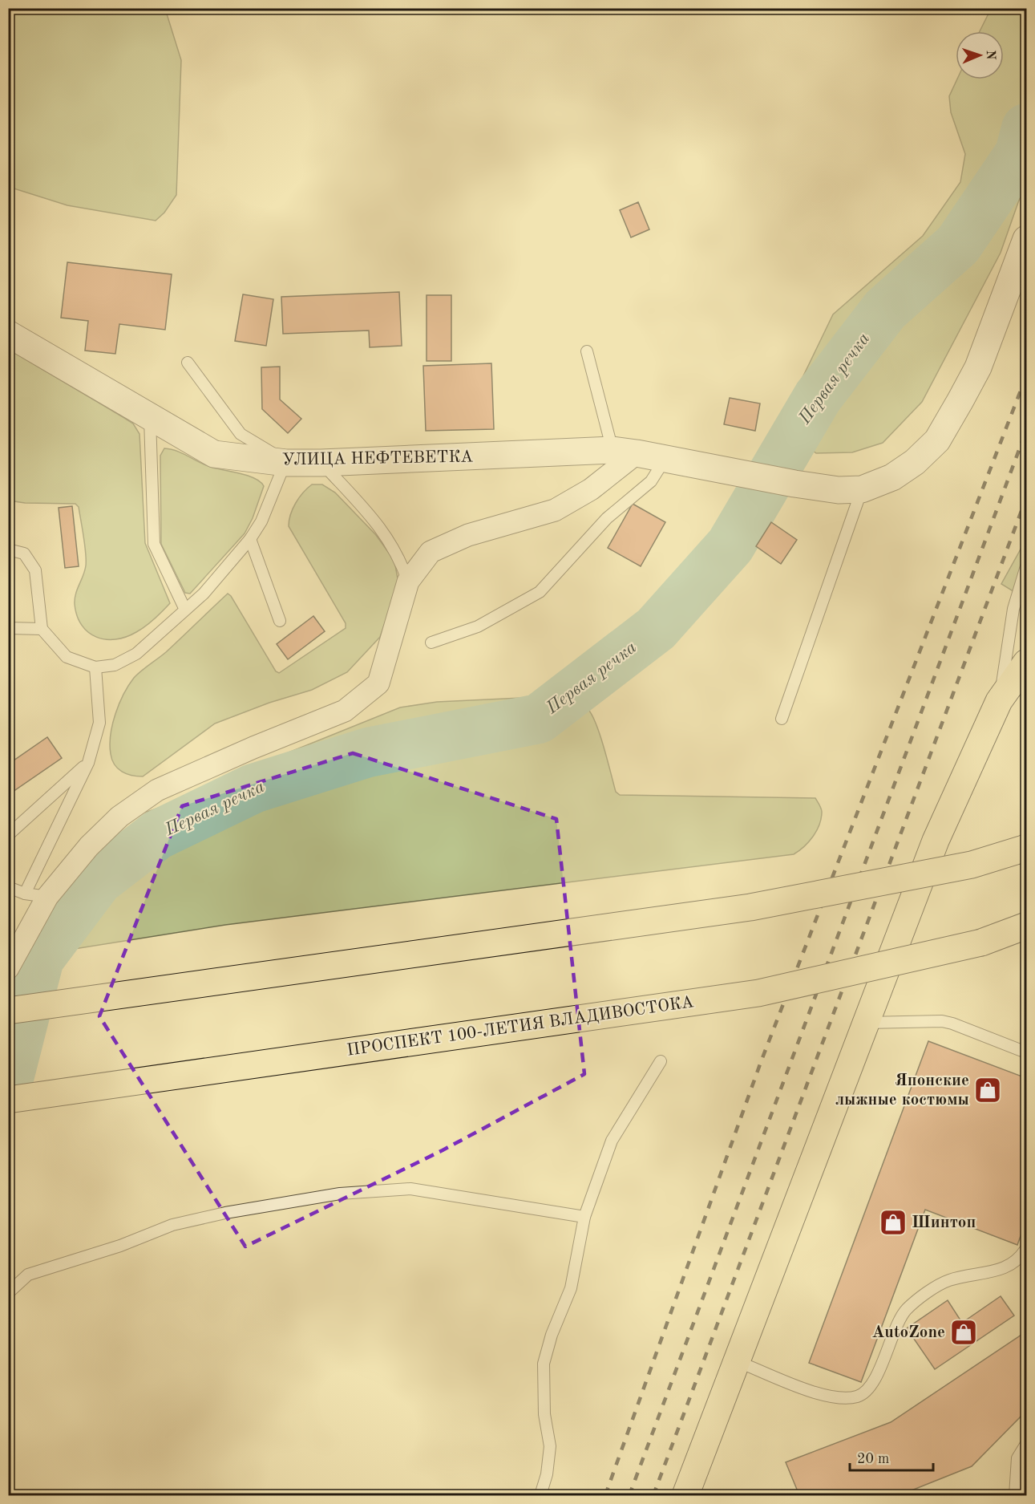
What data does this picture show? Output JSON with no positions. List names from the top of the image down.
{
  "streets": {
    "main road": ["ПРОСПЕКТ 100-ЛЕТИЯ ВЛАДИВОСТОКА"],
    "street": ["УЛИЦА НЕФТЕВЕТКА"]
  },
  "water": ["Первая речка"],
  "places": {
    "shop": ["Японские лыжные костюмы", "Шинтоп", "AutoZone"]
  },
  "scale_bar": "20 m",
  "north": "right"
}
